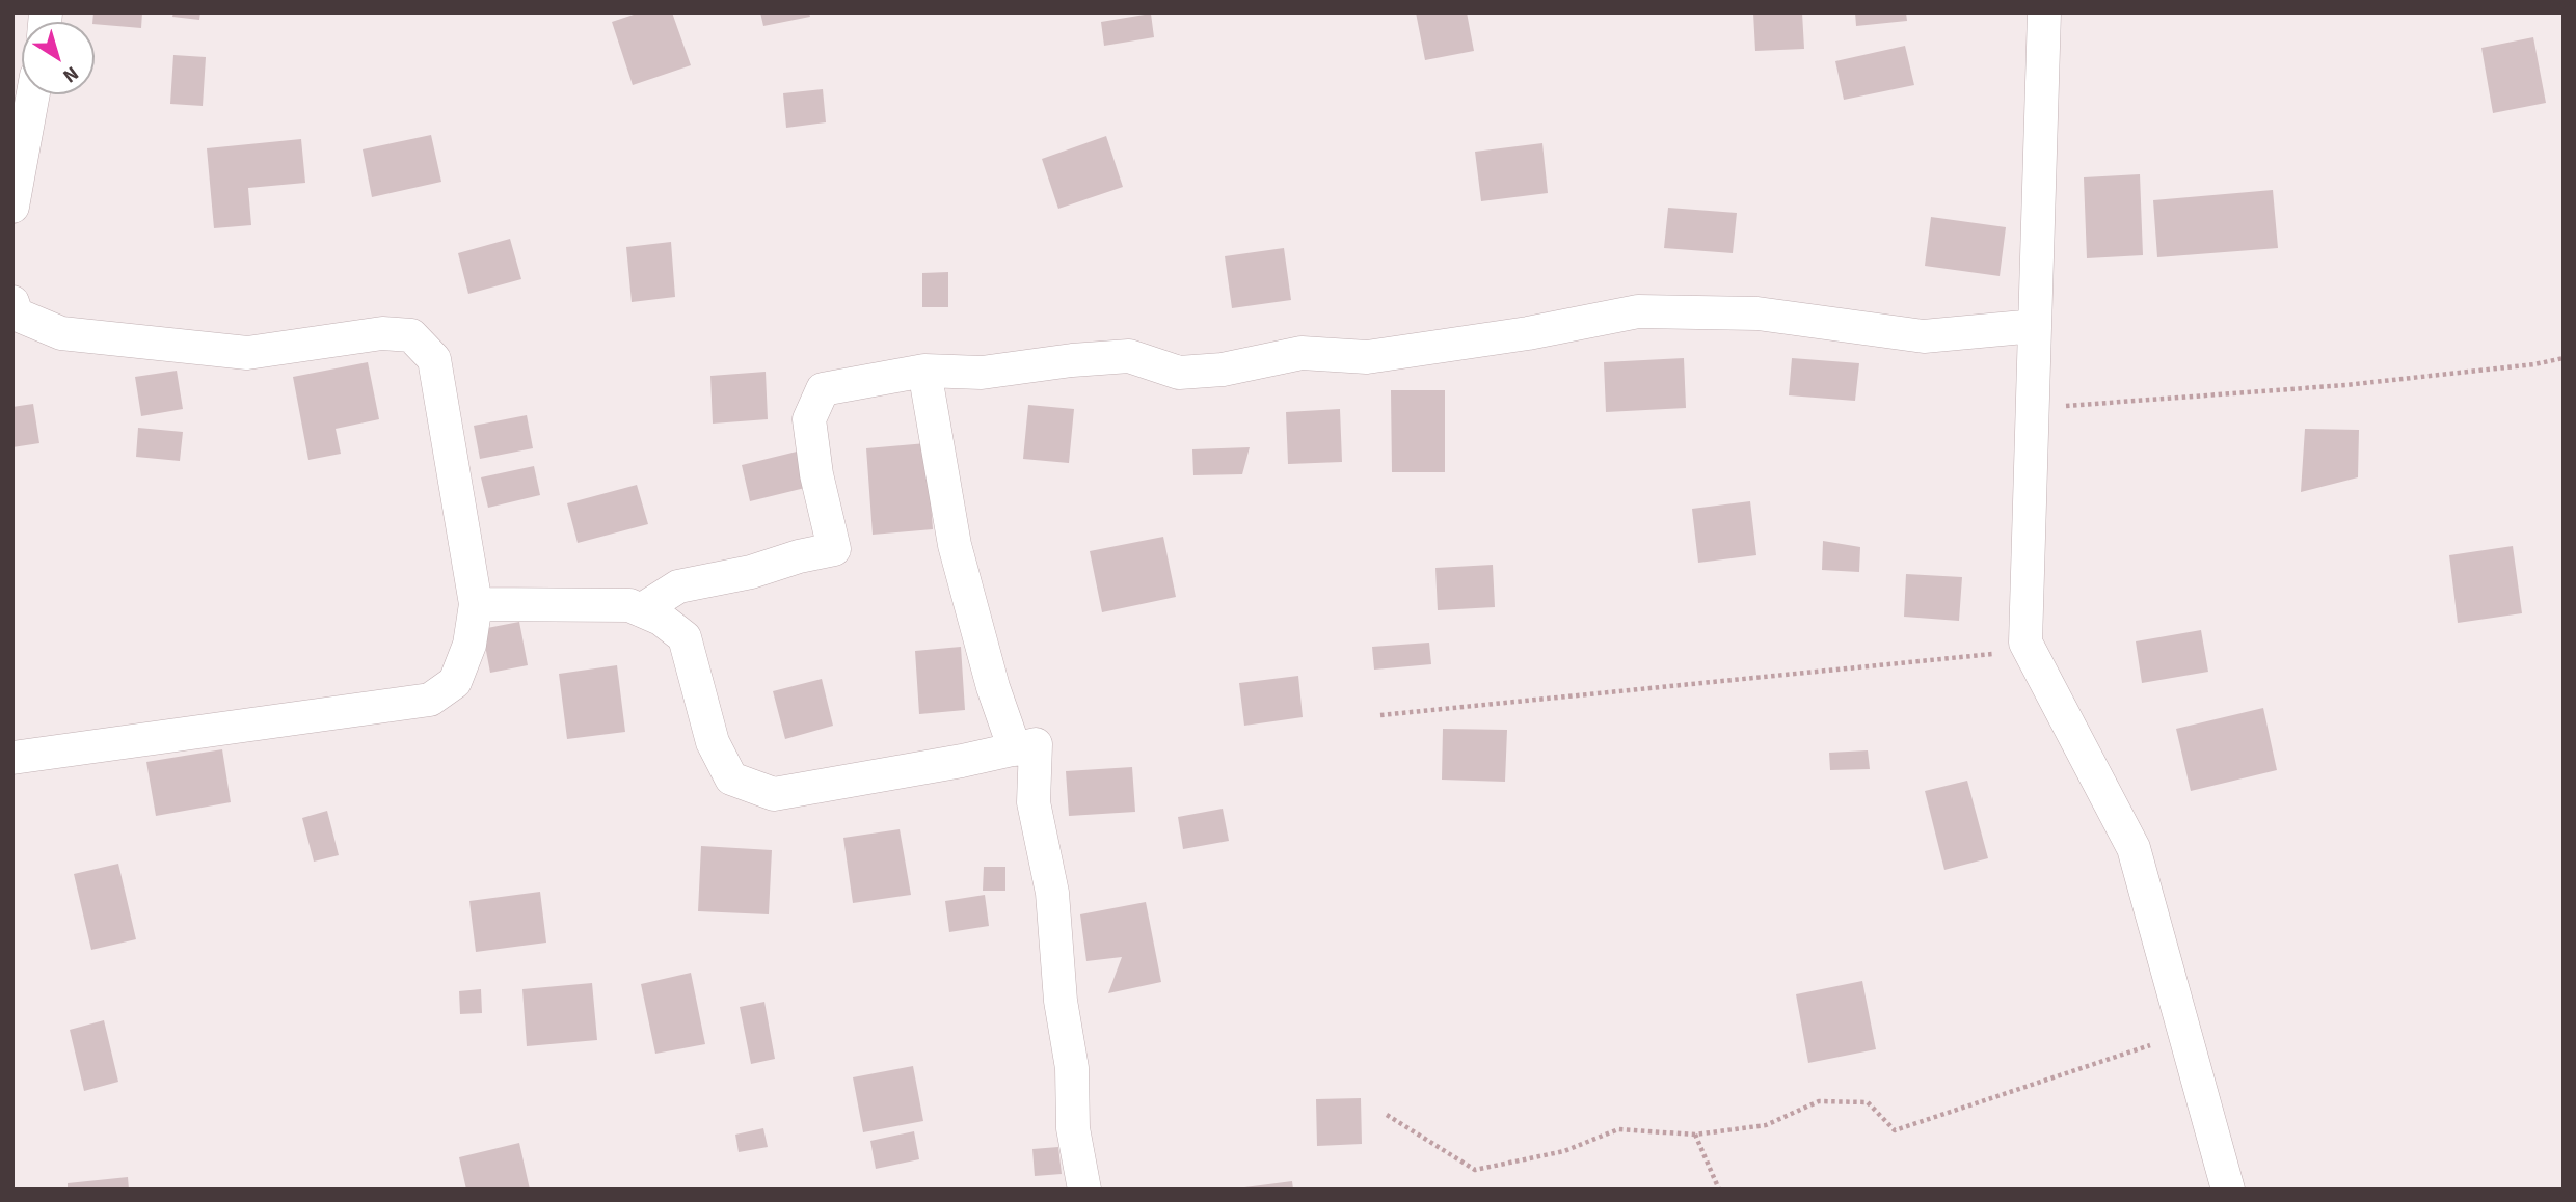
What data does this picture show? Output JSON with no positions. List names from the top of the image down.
{
  "north": "bottom right"
}
